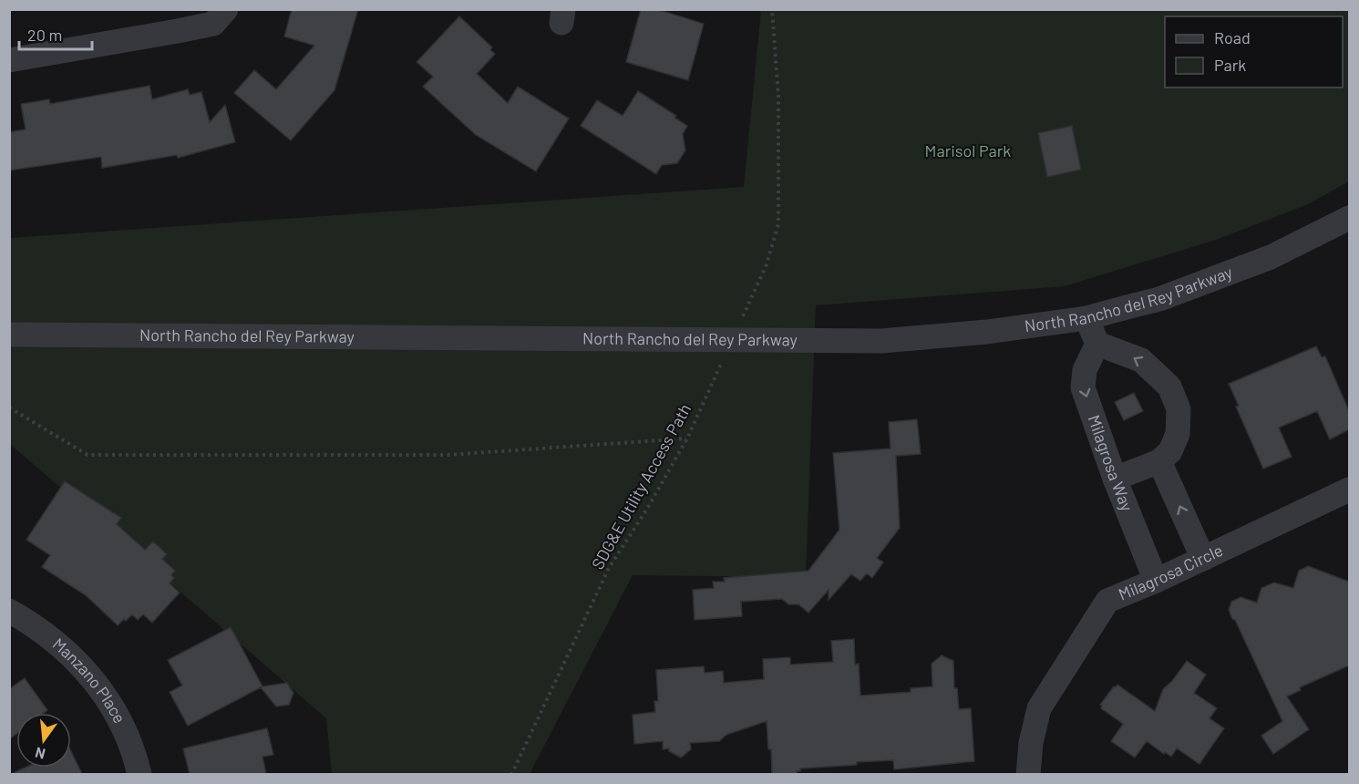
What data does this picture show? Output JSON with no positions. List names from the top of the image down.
{
  "streets": {
    "street": [
      "North Rancho del Rey Parkway",
      "Milagrosa Way",
      "Milagrosa Circle",
      "Manzano Place"
    ],
    "path": ["SDG&E Utility Access Path"]
  },
  "crossings": [
    ["North Rancho del Rey Parkway", "SDG&E Utility Access Path"],
    ["Milagrosa Way", "Milagrosa Circle"]
  ],
  "one_way": ["Milagrosa Way"],
  "parks": ["Marisol Park"],
  "legend": ["Road", "Park"],
  "scale_bar": "20 m",
  "north": "bottom"
}
